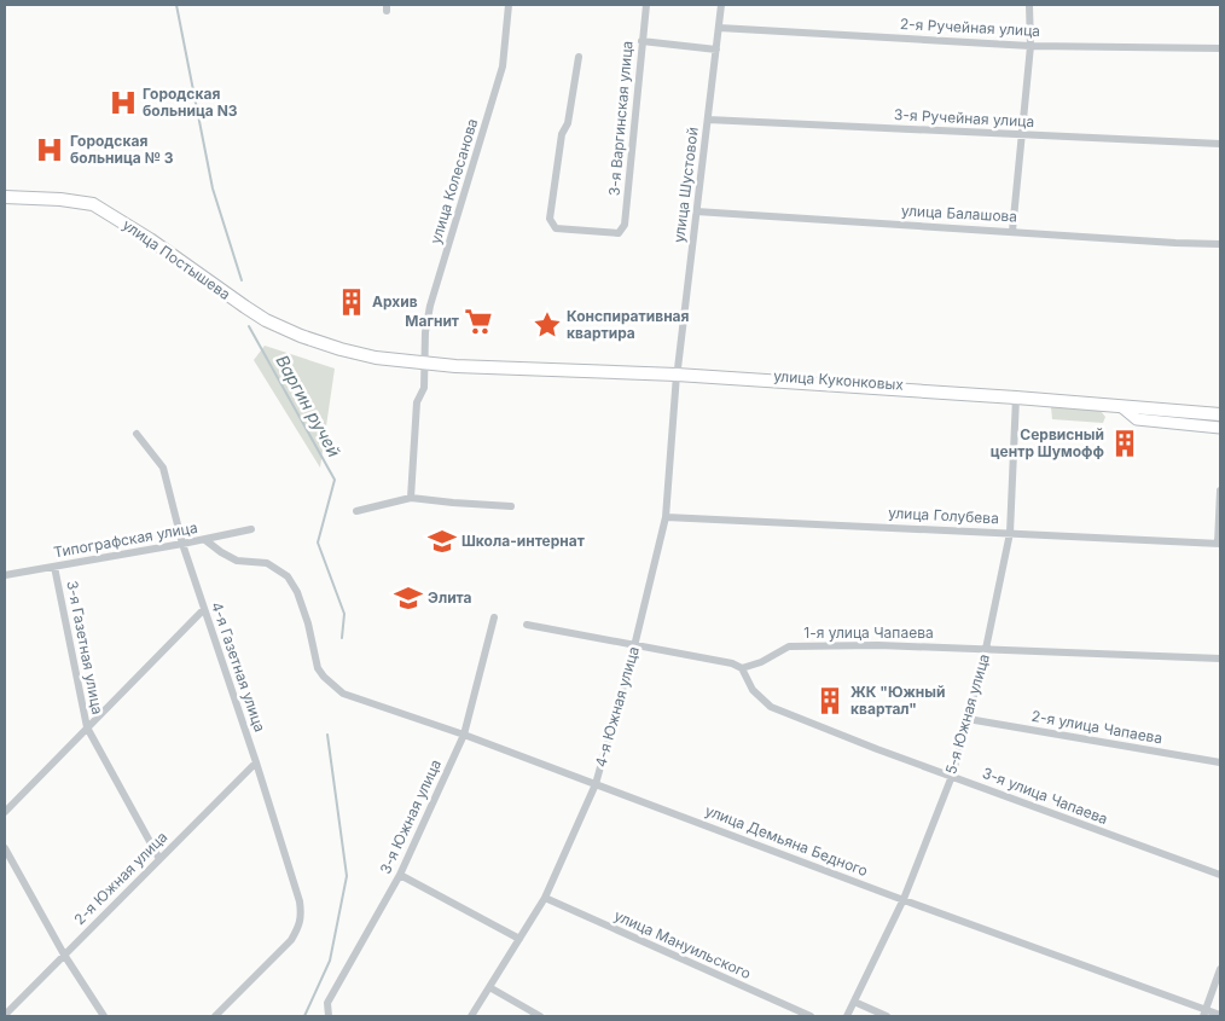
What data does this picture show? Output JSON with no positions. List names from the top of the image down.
{
  "streets": {
    "main road": ["улица Постышева", "улица Куконковых"],
    "street": [
      "2-я Ручейная улица",
      "3-я Варгинская улица",
      "3-я Ручейная улица",
      "улица Колесанова",
      "улица Шустовой",
      "улица Балашова",
      "улица Голубева",
      "Типографская улица",
      "1-я улица Чапаева",
      "3-я Газетная улица",
      "4-я Газетная улица",
      "4-я Южная улица",
      "5-я Южная улица",
      "2-я улица Чапаева",
      "3-я улица Чапаева",
      "3-я Южная улица",
      "улица Демьяна Бедного",
      "2-я Южная улица",
      "улица Мануильского"
    ]
  },
  "crossings": [
    ["2-я Ручейная улица", "улица Шустовой"],
    ["3-я Ручейная улица", "улица Шустовой"],
    ["улица Колесанова", "улица Куконковых"],
    ["улица Шустовой", "улица Балашова"],
    ["улица Шустовой", "улица Куконковых"],
    ["улица Шустовой", "4-я Южная улица"],
    ["улица Постышева", "улица Куконковых"],
    ["улица Куконковых", "4-я Южная улица"],
    ["улица Куконковых", "5-я Южная улица"],
    ["улица Голубева", "4-я Южная улица"],
    ["улица Голубева", "5-я Южная улица"],
    ["Типографская улица", "3-я Газетная улица"],
    ["Типографская улица", "4-я Газетная улица"],
    ["Типографская улица", "улица Демьяна Бедного"],
    ["1-я улица Чапаева", "5-я Южная улица"],
    ["1-я улица Чапаева", "3-я улица Чапаева"],
    ["3-я Газетная улица", "2-я Южная улица"],
    ["4-я Газетная улица", "2-я Южная улица"],
    ["4-я Южная улица", "улица Демьяна Бедного"],
    ["4-я Южная улица", "улица Мануильского"],
    ["5-я Южная улица", "2-я улица Чапаева"],
    ["5-я Южная улица", "3-я улица Чапаева"],
    ["5-я Южная улица", "улица Демьяна Бедного"],
    ["3-я Южная улица", "улица Демьяна Бедного"]
  ],
  "water": ["Варгин ручей"],
  "places": {
    "hospital": ["Городская больница N3", "Городская больница № 3"],
    "building": ["Архив", "Сервисный центр Шумофф", "ЖК \"Южный квартал\""],
    "supermarket": ["Магнит"],
    "place": ["Конспиративная квартира"],
    "school or university": ["Школа-интернат", "Элита"]
  }
}
